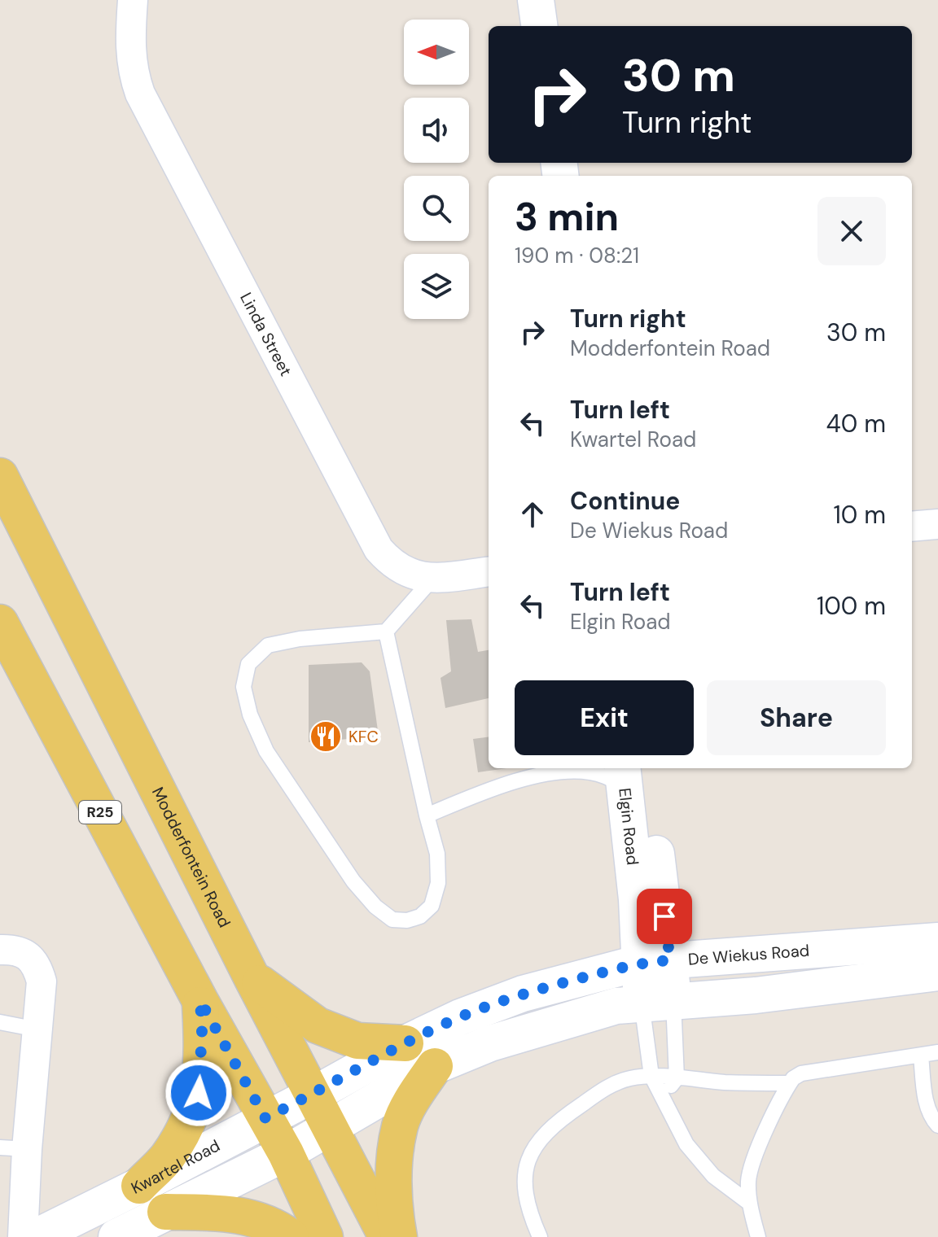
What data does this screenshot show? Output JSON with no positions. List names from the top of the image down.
{
  "streets": {
    "main road": ["R25", "Modderfontein Road"],
    "street": [
      "Linda Street",
      "Elgin Road",
      "De Wiekus Road",
      "Kwartel Road"
    ]
  },
  "crossings": [
    ["R25", "Kwartel Road"],
    ["Elgin Road", "De Wiekus Road"],
    ["Modderfontein Road", "De Wiekus Road"],
    ["Modderfontein Road", "Kwartel Road"],
    ["De Wiekus Road", "Kwartel Road"]
  ],
  "places": {
    "restaurant": ["KFC"]
  },
  "north": "left",
  "page": {
    "turn": ["30 m", "Turn right"],
    "heading": ["3 min", "190 m · 08:21"],
    "list": [
      {
        "name": "Turn right",
        "note": "Modderfontein Road",
        "value": "30 m"
      },
      {
        "name": "Turn left",
        "note": "Kwartel Road",
        "value": "40 m"
      },
      {
        "name": "Continue",
        "note": "De Wiekus Road",
        "value": "10 m"
      },
      {
        "name": "Turn left",
        "note": "Elgin Road",
        "value": "100 m"
      }
    ],
    "buttons": ["Exit", "Share"]
  }
}
